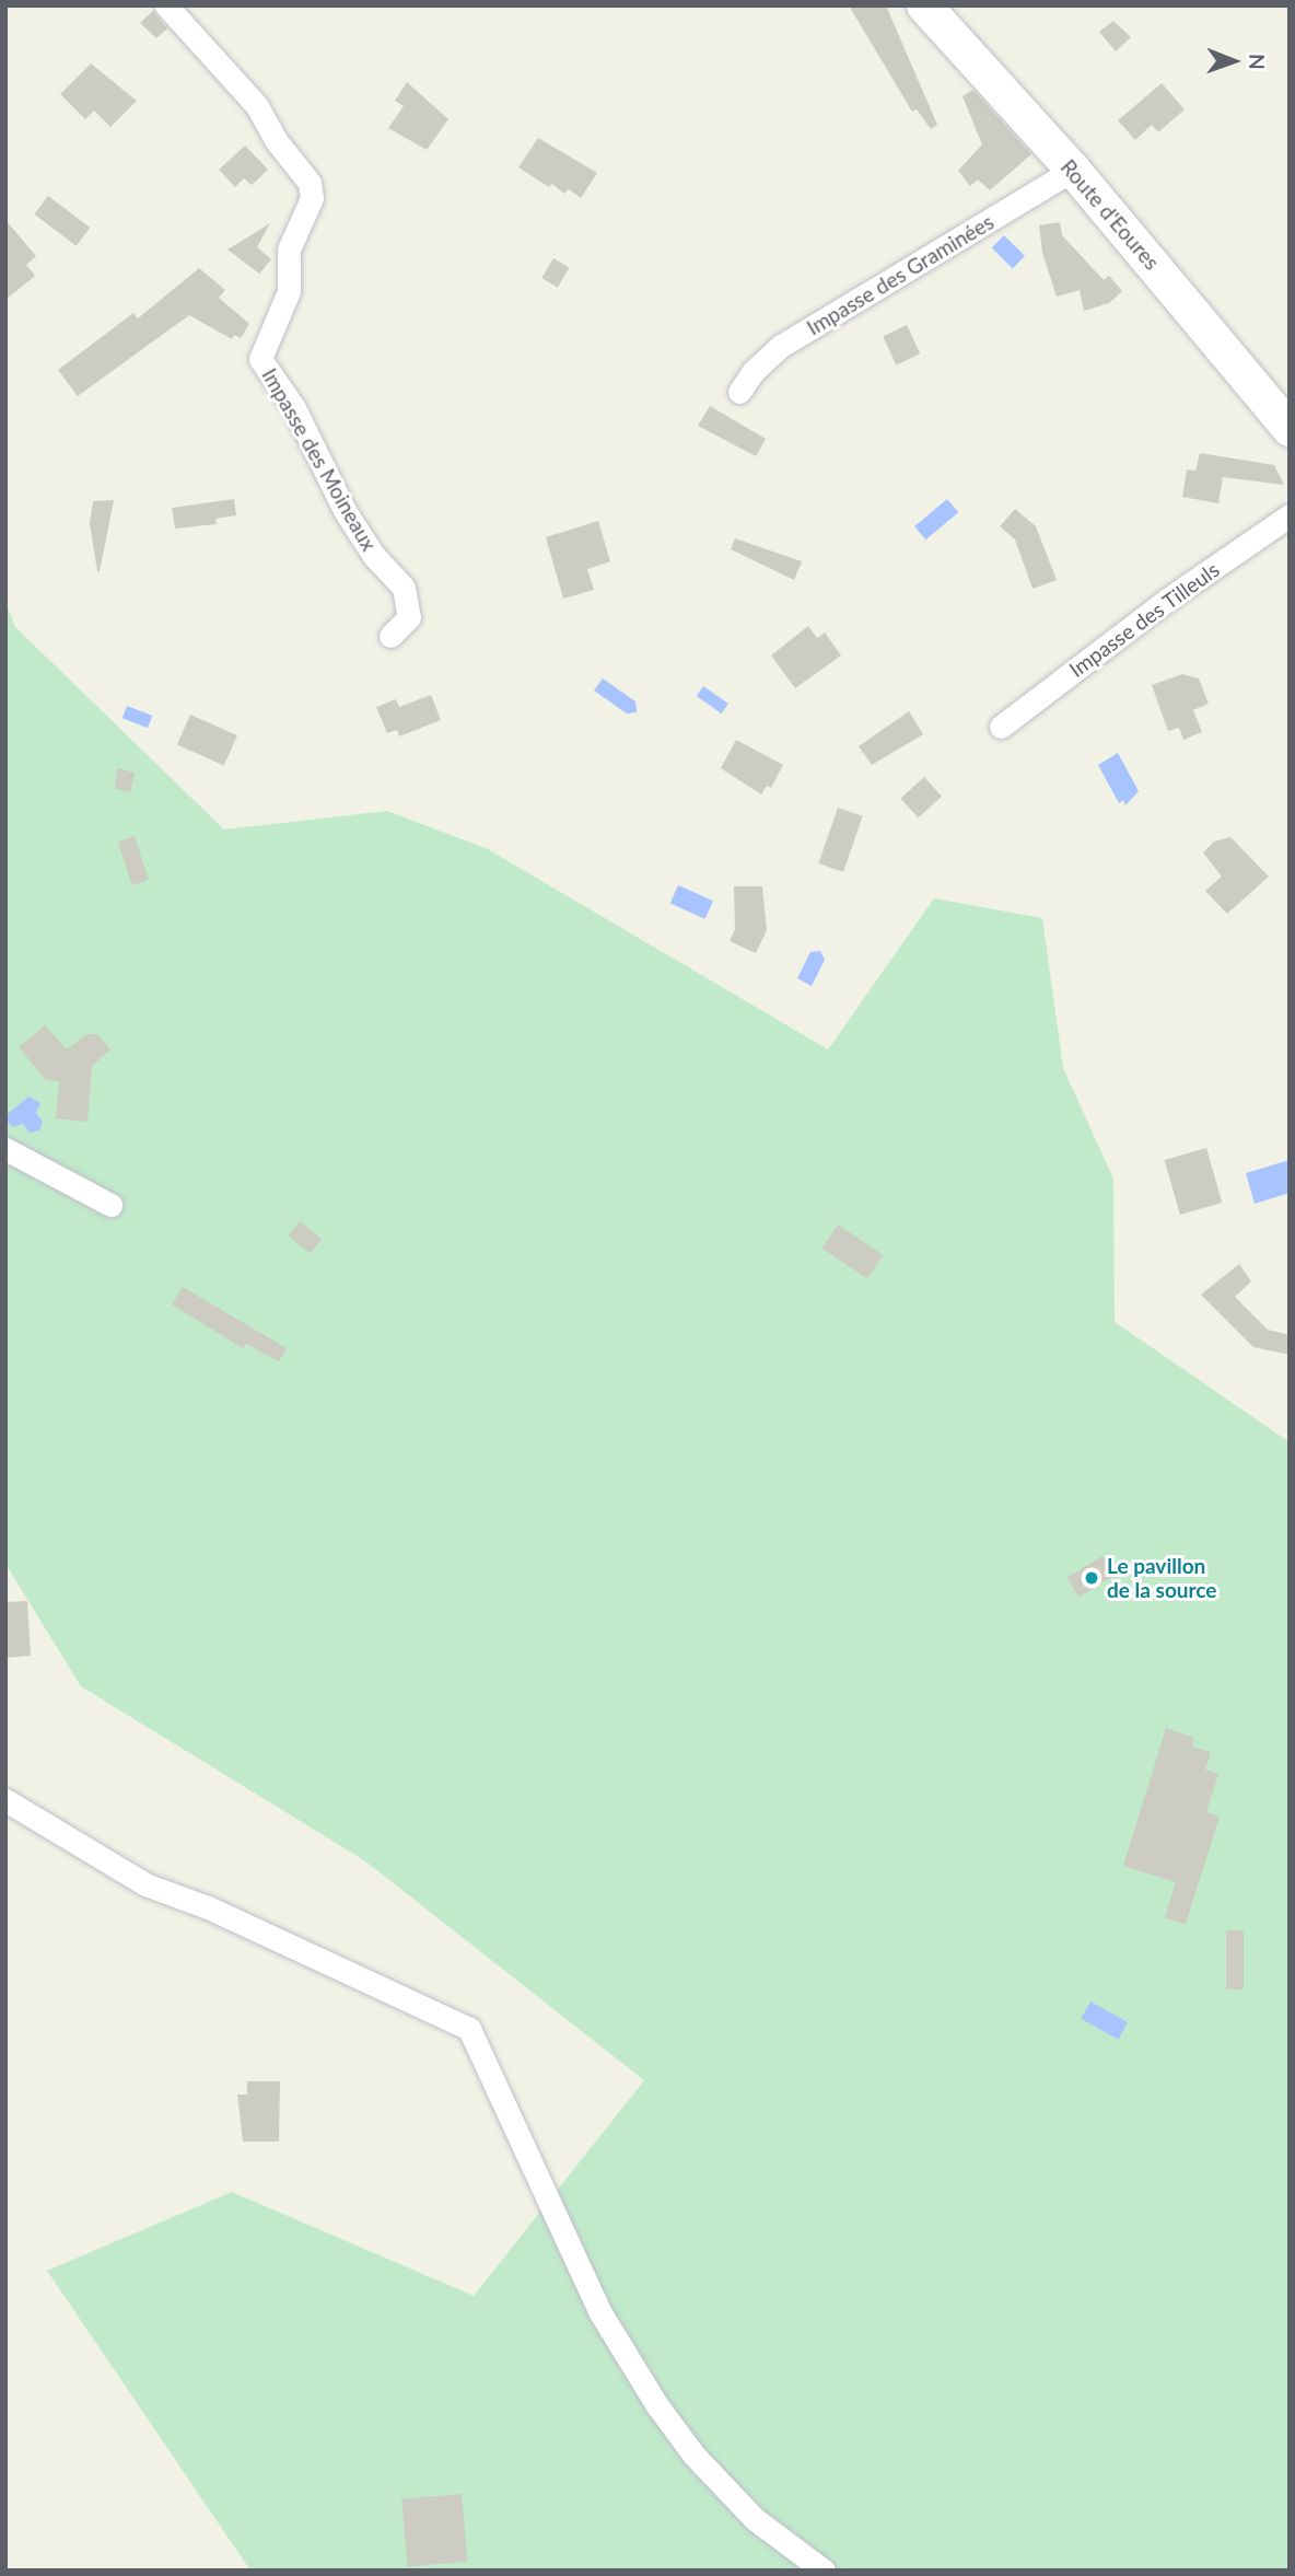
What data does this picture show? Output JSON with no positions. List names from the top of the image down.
{
  "streets": {
    "street": [
      "Route d'Eoures",
      "Impasse des Graminées",
      "Impasse des Moineaux",
      "Impasse des Tilleuls"
    ]
  },
  "crossings": [
    ["Route d'Eoures", "Impasse des Graminées"]
  ],
  "places": ["Le pavillon de la source"],
  "north": "right"
}
